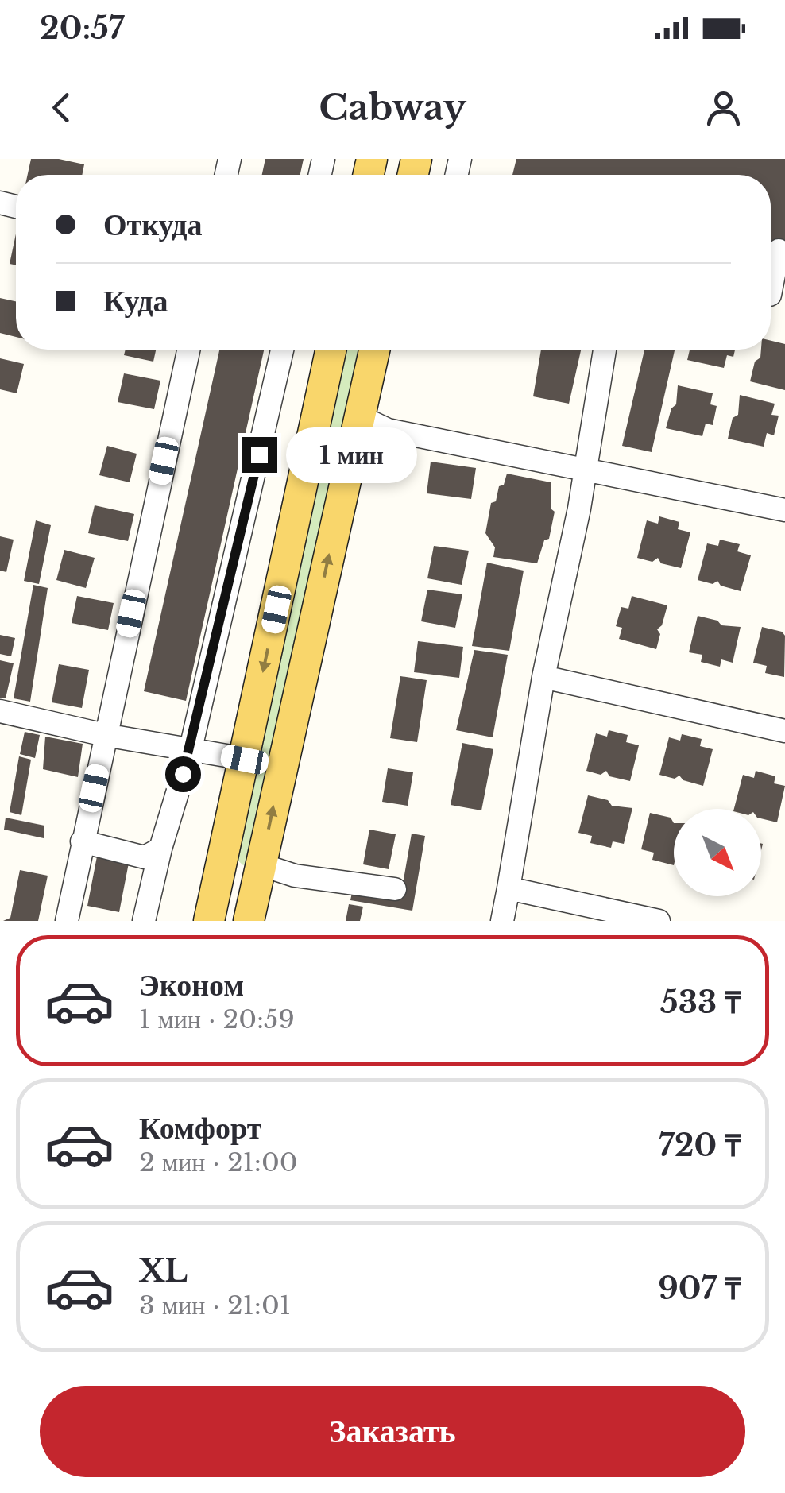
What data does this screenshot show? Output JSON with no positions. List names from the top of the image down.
{
  "north": "bottom right",
  "page": {
    "status": "20:57",
    "header": "Cabway",
    "banner": ["Откуда", "Куда"],
    "bubble": "1 мин",
    "list": [
      {
        "name": "Эконом",
        "note": "1 мин · 20:59",
        "value": "533 ₸"
      },
      {
        "name": "Комфорт",
        "note": "2 мин · 21:00",
        "value": "720 ₸"
      },
      {
        "name": "XL",
        "note": "3 мин · 21:01",
        "value": "907 ₸"
      }
    ],
    "buttons": "Заказать"
  }
}
